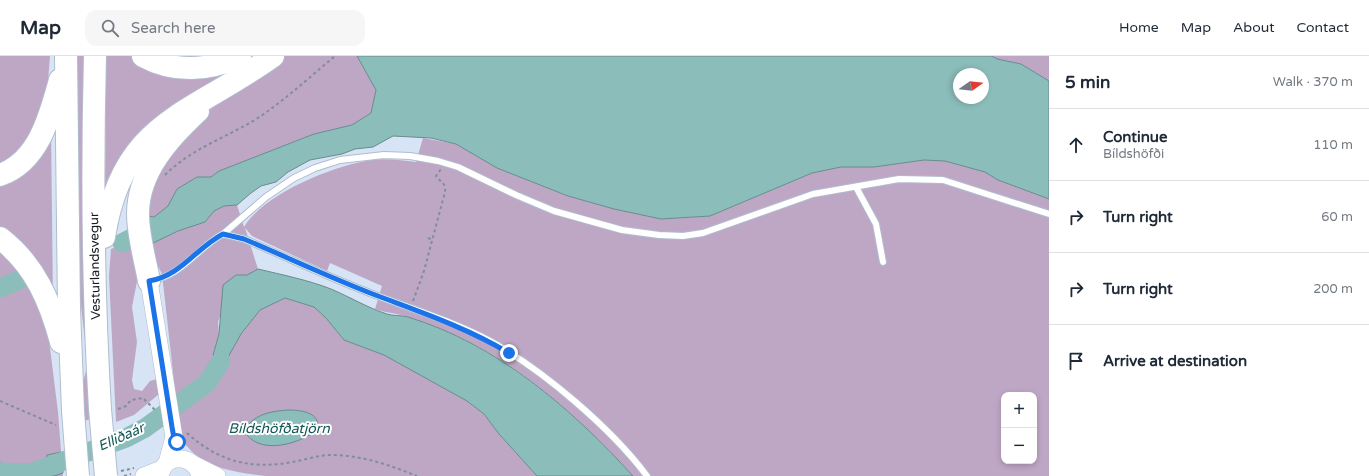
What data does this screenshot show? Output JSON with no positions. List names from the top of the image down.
{
  "streets": {
    "highway": ["Vesturlandsvegur"]
  },
  "water": ["Bíldshöfðatjörn", "Elliðaár"],
  "north": "right",
  "page": {
    "header": "Map",
    "search": "Search here",
    "nav": [
      "Home",
      "Map",
      "About",
      "Contact"
    ],
    "heading": ["5 min", "Walk · 370 m"],
    "list": [
      ["Continue", "Bíldshöfði", "110 m"],
      ["Turn right", "60 m"],
      ["Turn right", "200 m"],
      "Arrive at destination"
    ],
    "map_buttons": ["+", "−"]
  }
}
